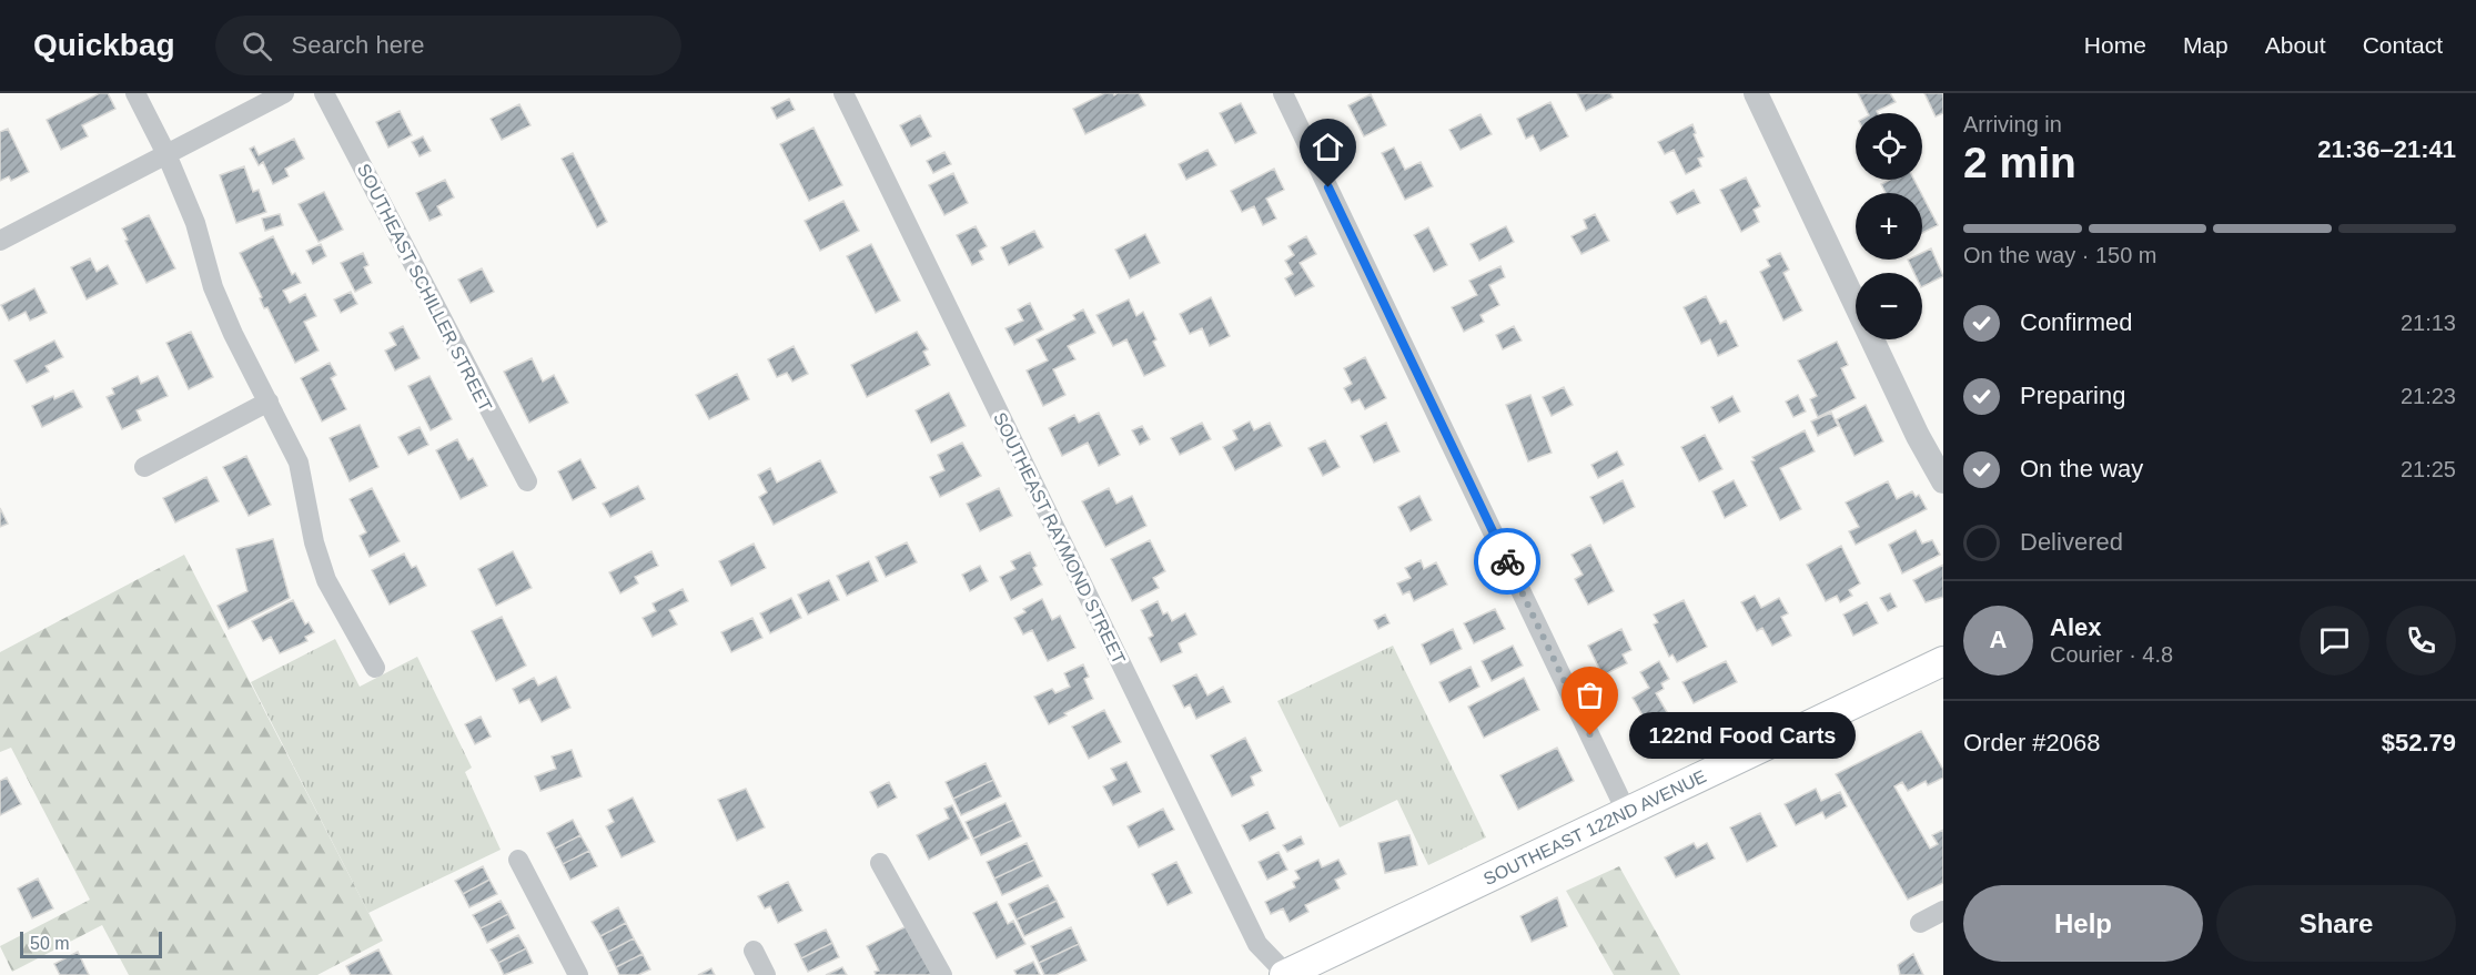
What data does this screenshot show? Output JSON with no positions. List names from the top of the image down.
{
  "streets": {
    "main road": ["SOUTHEAST 122ND AVENUE"],
    "street": ["SOUTHEAST SCHILLER STREET", "SOUTHEAST RAYMOND STREET"]
  },
  "crossings": [
    ["SOUTHEAST RAYMOND STREET", "SOUTHEAST 122ND AVENUE"]
  ],
  "places": ["122nd Food Carts"],
  "scale_bar": "50 m",
  "page": {
    "header": "Quickbag",
    "search": "Search here",
    "nav": [
      "Home",
      "Map",
      "About",
      "Contact"
    ],
    "heading": ["2 min", "Arriving in", "21:36–21:41"],
    "panel": [
      "Alex",
      "Courier · 4.8",
      "Order #2068",
      "$52.79"
    ],
    "map_buttons": ["+", "−"],
    "bar": "On the way · 150 m",
    "list": [
      ["Confirmed", "21:13"],
      ["Preparing", "21:23"],
      ["On the way", "21:25"],
      "Delivered"
    ],
    "round": "A",
    "bubble": "122nd Food Carts",
    "buttons": ["Help", "Share"],
    "scale": "50 m"
  }
}
